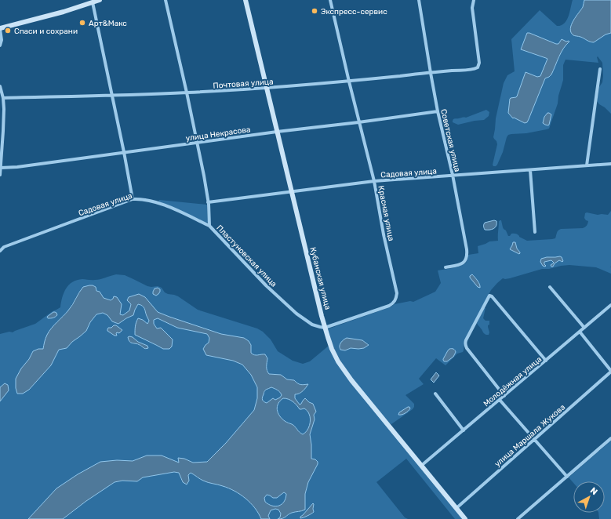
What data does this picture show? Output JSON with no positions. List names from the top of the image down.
{
  "streets": {
    "street": [
      "Почтовая улица",
      "улица Некрасова",
      "Советская улица",
      "Садовая улица",
      "Красная улица",
      "Пластуновская улица",
      "Кубанская улица",
      "Молодёжная улица",
      "улица Маршала Жукова"
    ]
  },
  "crossings": [
    ["Почтовая улица", "Советская улица"],
    ["Почтовая улица", "Красная улица"],
    ["Почтовая улица", "Пластуновская улица"],
    ["Почтовая улица", "Кубанская улица"],
    ["улица Некрасова", "Советская улица"],
    ["улица Некрасова", "Красная улица"],
    ["улица Некрасова", "Пластуновская улица"],
    ["улица Некрасова", "Кубанская улица"],
    ["Советская улица", "Садовая улица"],
    ["Садовая улица", "Красная улица"],
    ["Садовая улица", "Пластуновская улица"],
    ["Садовая улица", "Кубанская улица"],
    ["Красная улица", "Пластуновская улица"],
    ["Красная улица", "Кубанская улица"],
    ["Пластуновская улица", "Кубанская улица"],
    ["Кубанская улица", "Молодёжная улица"],
    ["Кубанская улица", "улица Маршала Жукова"]
  ],
  "places": ["Экспресс-сервис", "Арт&Макс", "Спаси и сохрани"],
  "north": "top right"
}
